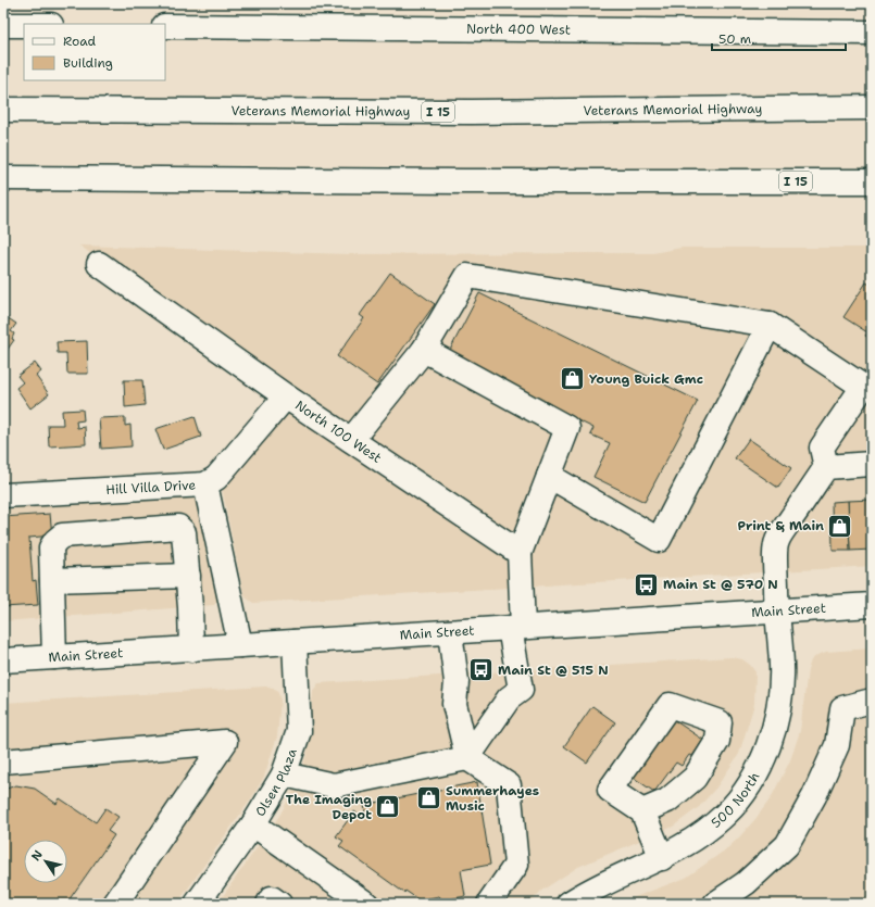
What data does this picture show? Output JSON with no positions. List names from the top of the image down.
{
  "streets": {
    "main road": [
      "North 400 West",
      "Veterans Memorial Highway",
      "I 15",
      "North 100 West",
      "Hill Villa Drive",
      "Main Street",
      "Olsen Plaza",
      "500 North"
    ]
  },
  "crossings": [
    ["North 100 West", "Hill Villa Drive"],
    ["Main Street", "Olsen Plaza"],
    ["Main Street", "500 North"]
  ],
  "places": {
    "shop": [
      "Young Buick Gmc",
      "Print & Main",
      "Summerhayes Music",
      "The Imaging Depot"
    ],
    "bus stop": ["Main St @ 570 N", "Main St @ 515 N"]
  },
  "legend": ["Road", "Building"],
  "scale_bar": "50 m",
  "north": "top left"
}
